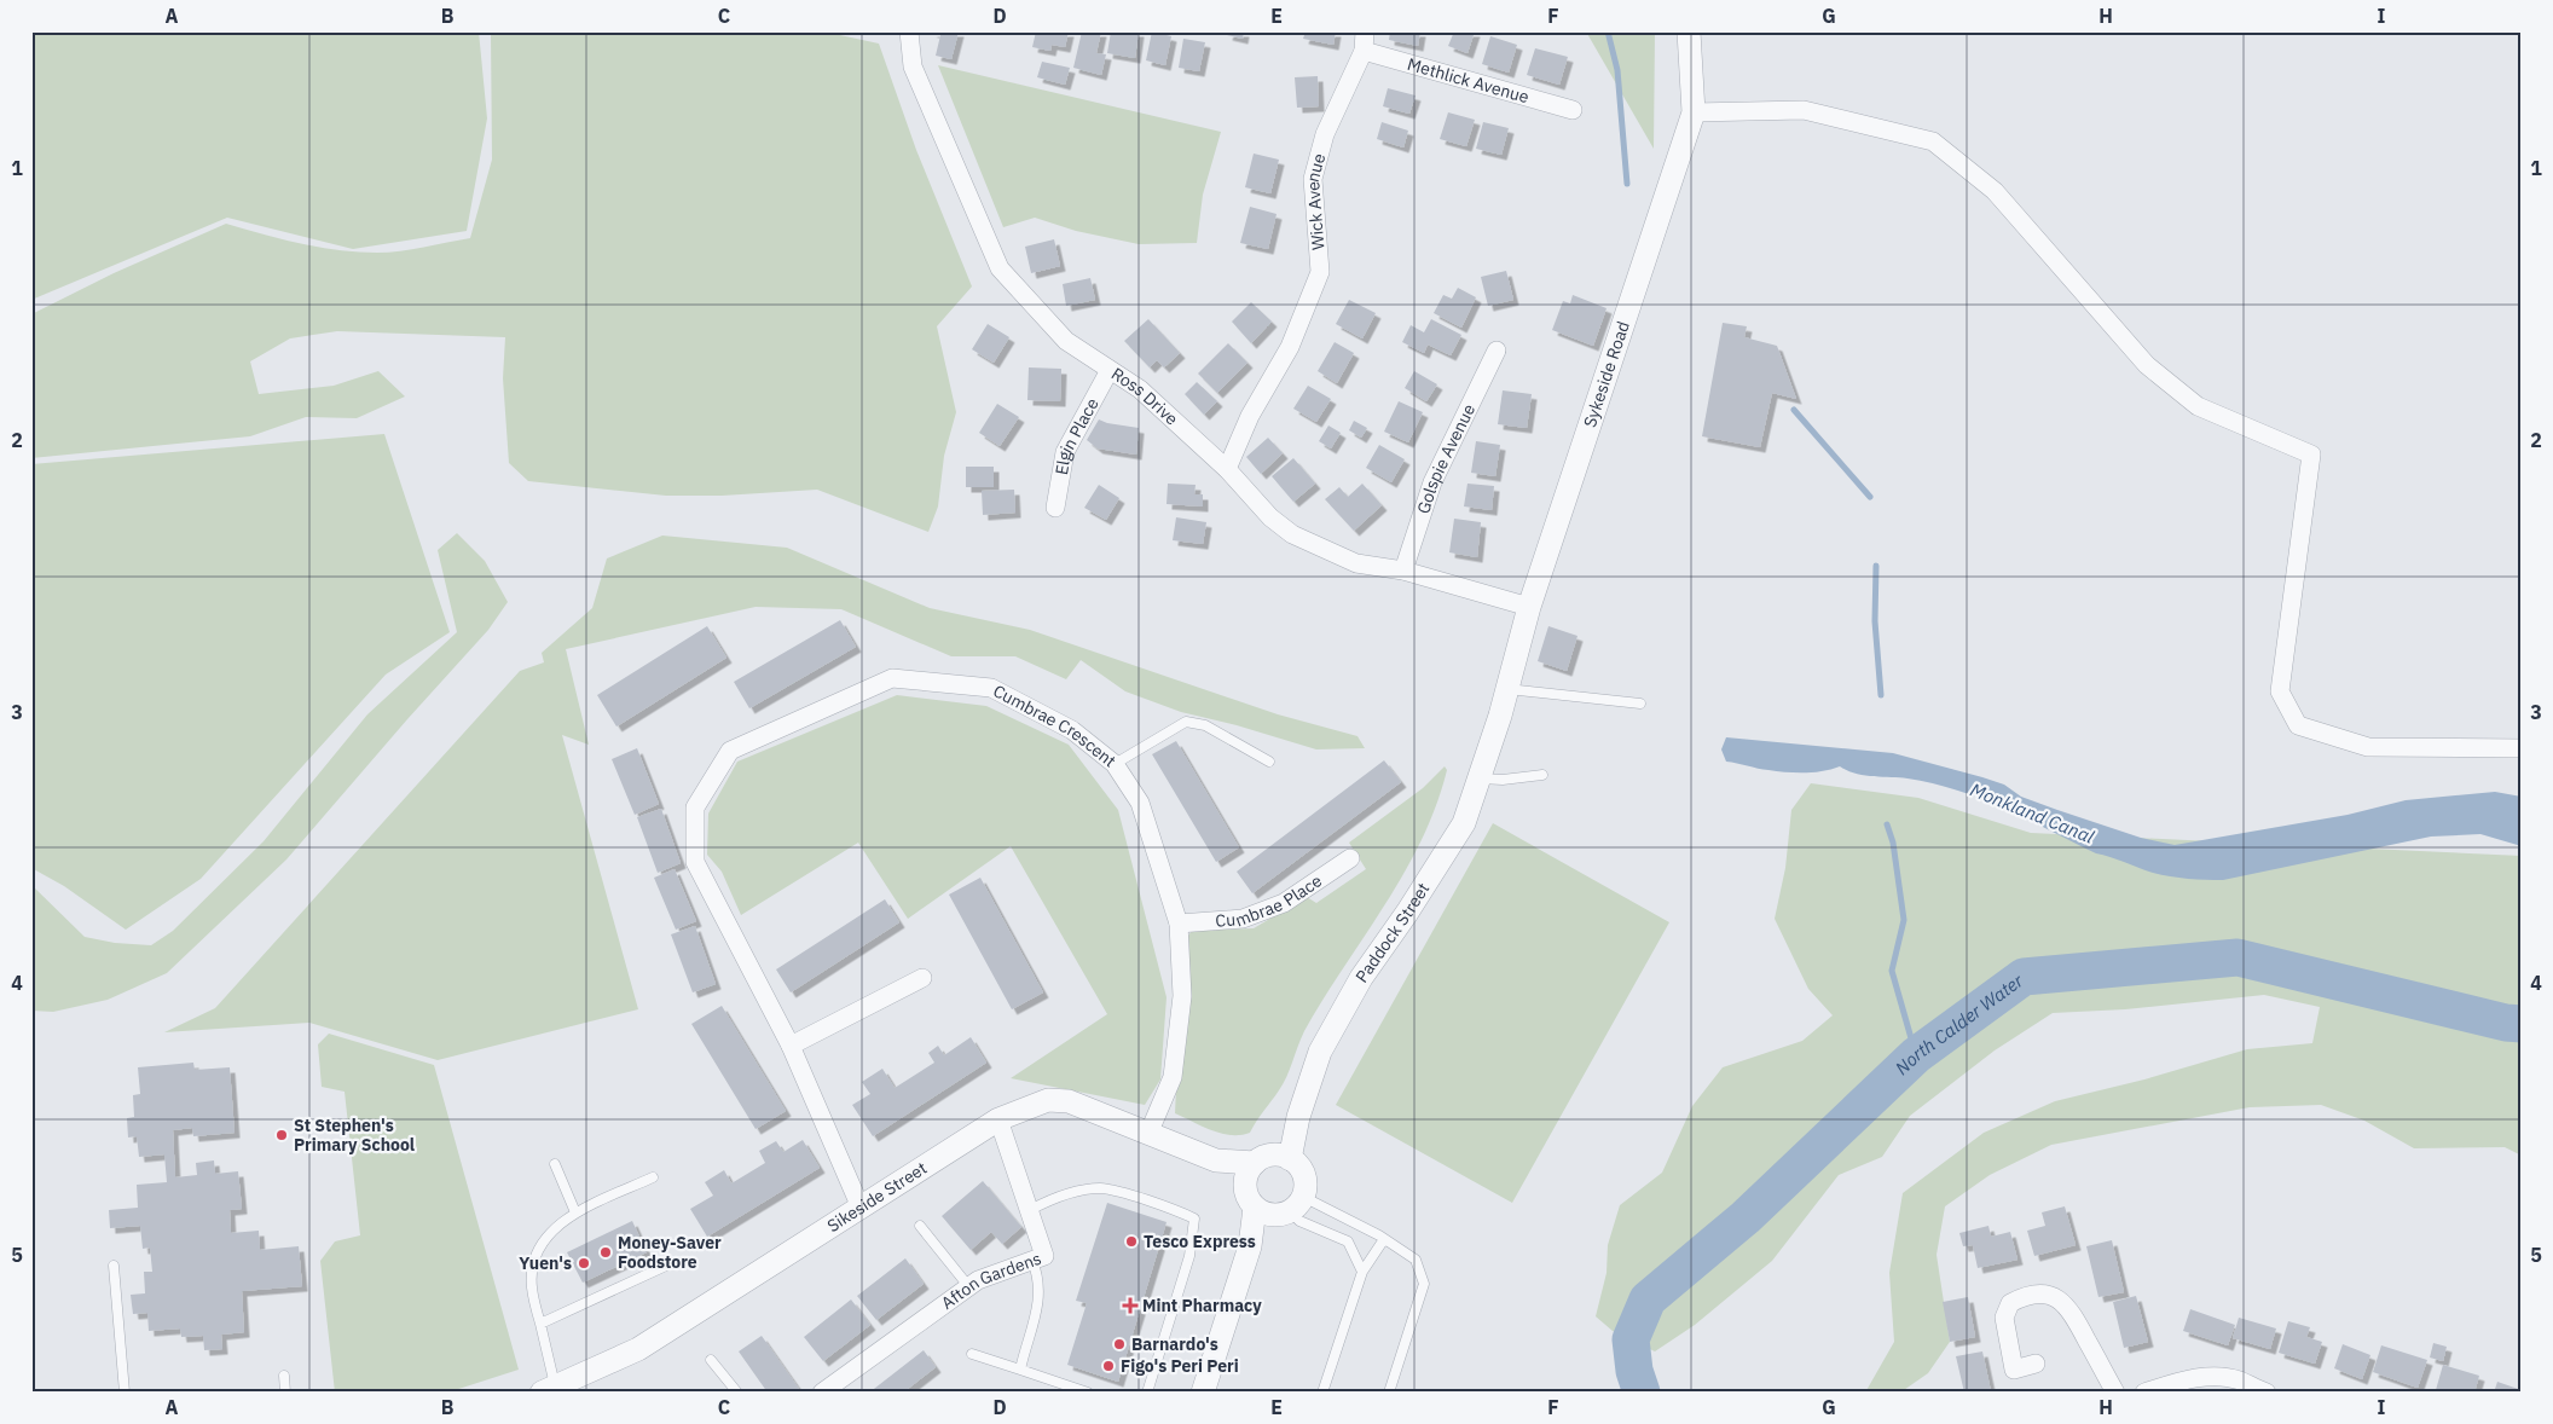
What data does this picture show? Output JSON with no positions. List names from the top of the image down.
{
  "streets": {
    "street": [
      "Methlick Avenue",
      "Wick Avenue",
      "Sykeside Road",
      "Ross Drive",
      "Elgin Place",
      "Golspie Avenue",
      "Cumbrae Crescent",
      "Cumbrae Place",
      "Paddock Street",
      "Sikeside Street",
      "Afton Gardens"
    ]
  },
  "crossings": [
    ["Methlick Avenue", "Wick Avenue"],
    ["Wick Avenue", "Ross Drive"],
    ["Sykeside Road", "Ross Drive"],
    ["Sykeside Road", "Paddock Street"],
    ["Ross Drive", "Elgin Place"],
    ["Ross Drive", "Golspie Avenue"],
    ["Cumbrae Crescent", "Cumbrae Place"],
    ["Cumbrae Crescent", "Sikeside Street"],
    ["Paddock Street", "Sikeside Street"],
    ["Sikeside Street", "Afton Gardens"]
  ],
  "water": ["Monkland Canal", "North Calder Water"],
  "places": {
    "other": [
      "St Stephen's Primary School",
      "Tesco Express",
      "Money-Saver Foodstore",
      "Yuen's",
      "Barnardo's",
      "Figo's Peri Peri"
    ],
    "health": ["Mint Pharmacy"]
  },
  "grid": {
    "columns": [
      "A",
      "B",
      "C",
      "D",
      "E",
      "F",
      "G",
      "H",
      "I"
    ],
    "rows": [
      "1",
      "2",
      "3",
      "4",
      "5"
    ]
  }
}
